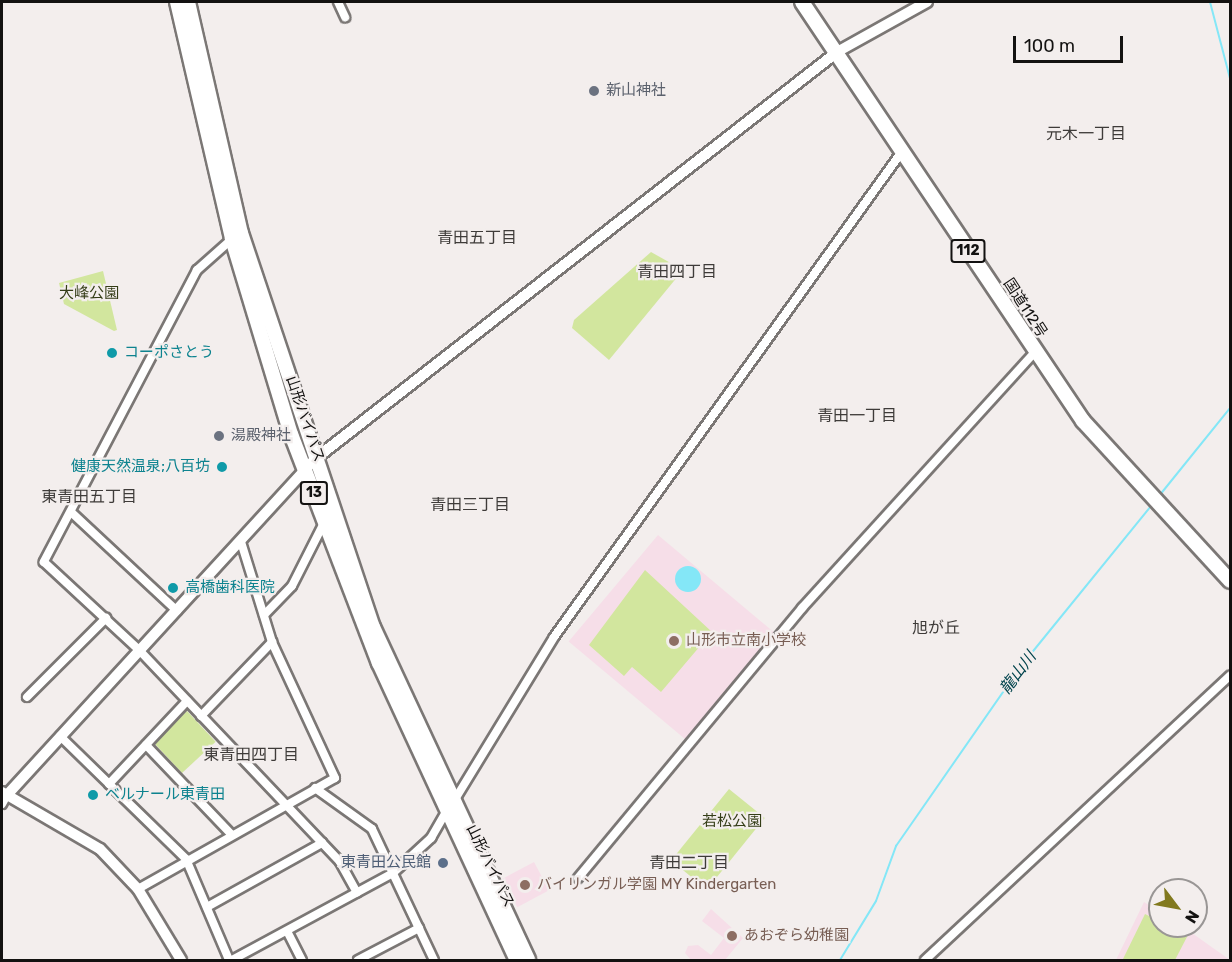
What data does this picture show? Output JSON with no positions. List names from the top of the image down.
{
  "streets": {
    "highway": [
      "112",
      "国道112号",
      "山形バイパス",
      "13"
    ]
  },
  "districts": [
    "元木一丁目",
    "青田五丁目",
    "青田四丁目",
    "青田一丁目",
    "東青田五丁目",
    "青田三丁目",
    "旭が丘",
    "東青田四丁目",
    "青田二丁目"
  ],
  "water": ["龍山川"],
  "parks": ["大峰公園", "若松公園"],
  "places": [
    "新山神社",
    "コーポさとう",
    "湯殿神社",
    "健康天然温泉;八百坊",
    "高橋歯科医院",
    "山形市立南小学校",
    "ベルナール東青田",
    "東青田公民館",
    "バイリンガル学園 MY Kindergarten",
    "あおぞら幼稚園"
  ],
  "scale_bar": "100 m",
  "north": "bottom right"
}
